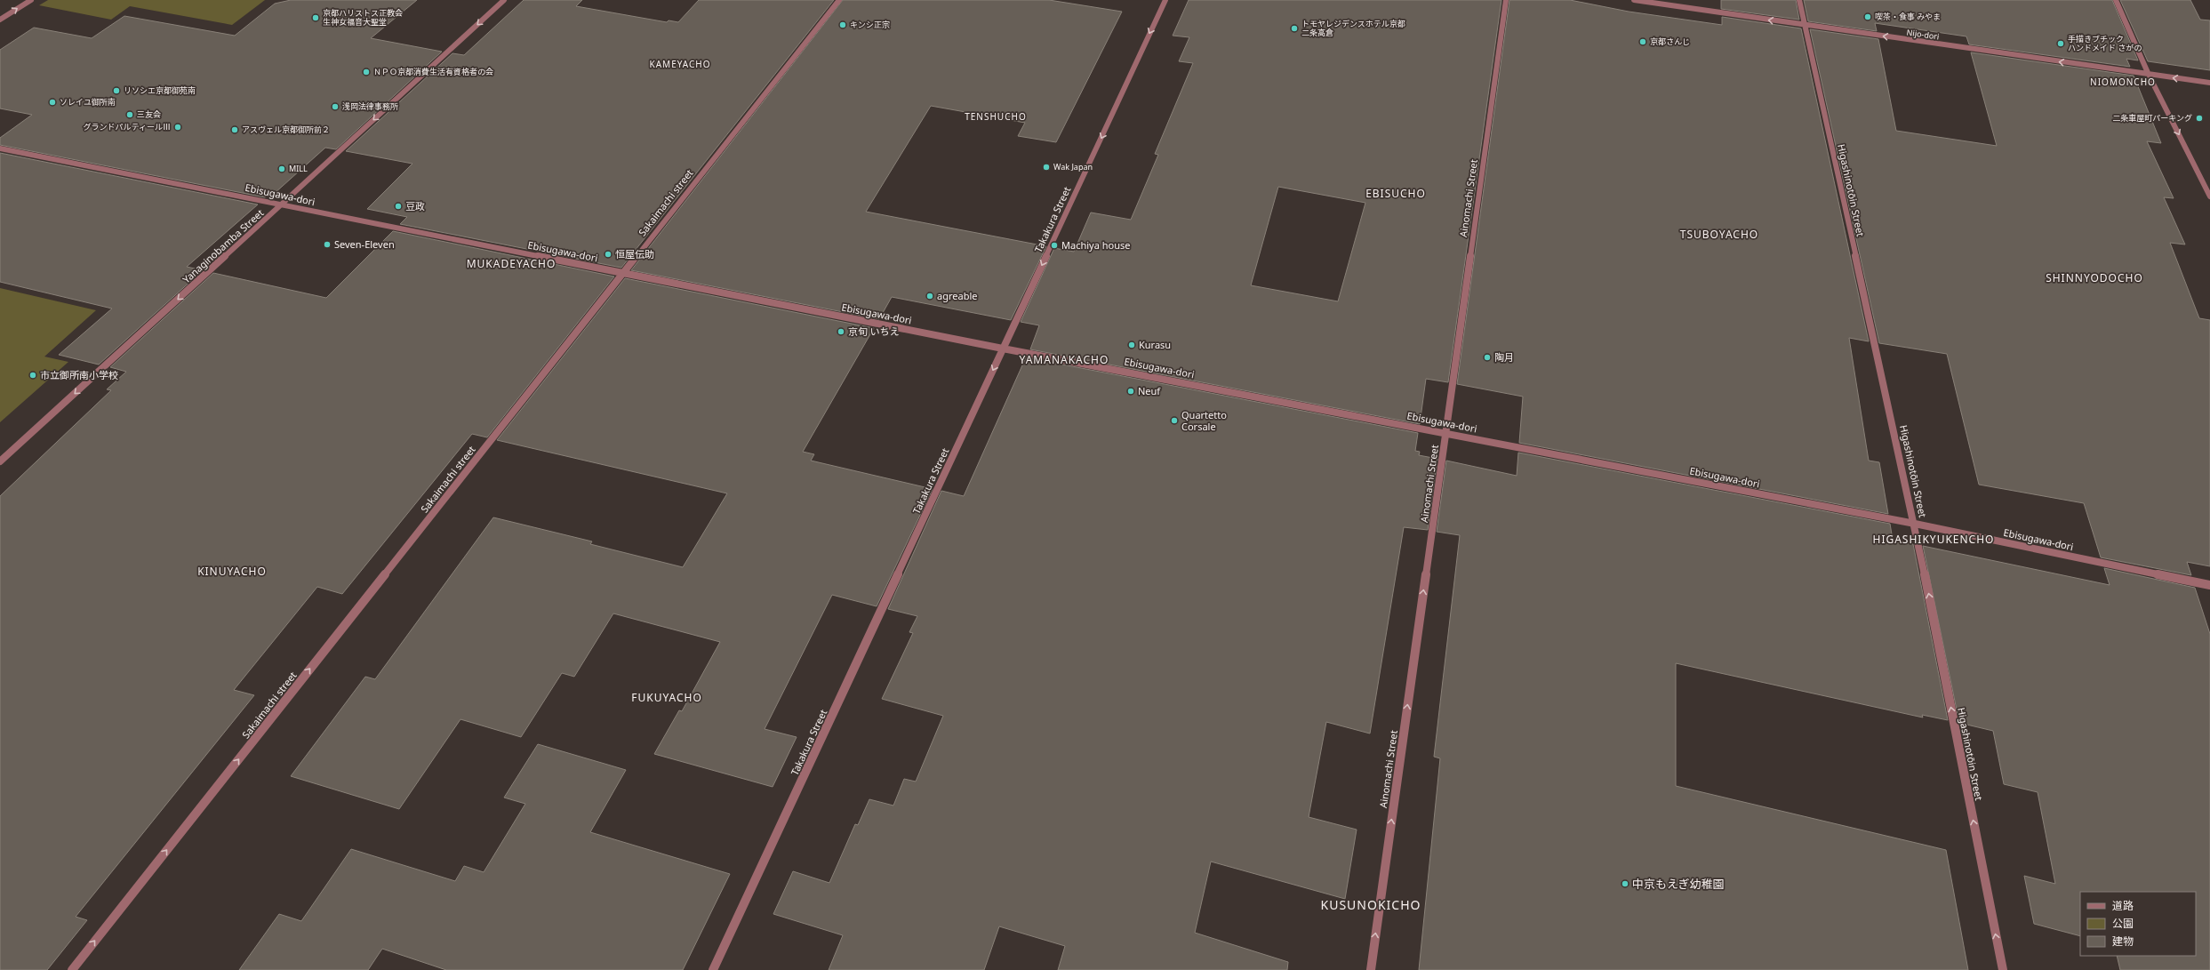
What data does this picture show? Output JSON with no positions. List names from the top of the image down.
{
  "streets": {
    "street": [
      "Nijo-dori",
      "Higashinotōin Street",
      "Ebisugawa-dori",
      "Ainomachi Street",
      "Sakaimachi street",
      "Takakura Street",
      "Yanaginobamba Street"
    ]
  },
  "crossings": [
    ["Nijo-dori", "Higashinotōin Street"],
    ["Higashinotōin Street", "Ebisugawa-dori"],
    ["Ebisugawa-dori", "Ainomachi Street"],
    ["Ebisugawa-dori", "Sakaimachi street"],
    ["Ebisugawa-dori", "Takakura Street"],
    ["Ebisugawa-dori", "Yanaginobamba Street"]
  ],
  "one_way": [
    "Nijo-dori",
    "Higashinotōin Street",
    "Ainomachi Street",
    "Sakaimachi street",
    "Takakura Street",
    "Yanaginobamba Street"
  ],
  "districts": [
    "KAMEYACHO",
    "NIOMONCHO",
    "TENSHUCHO",
    "EBISUCHO",
    "TSUBOYACHO",
    "MUKADEYACHO",
    "SHINNYODOCHO",
    "YAMANAKACHO",
    "HIGASHIKYUKENCHO",
    "KINUYACHO",
    "FUKUYACHO",
    "KUSUNOKICHO"
  ],
  "places": [
    "喫茶・食事 みやま",
    "京都ハリストス正教会 生神女福音大聖堂",
    "キンシ正宗",
    "トモヤレジデンスホテル京都 二条高倉",
    "京都さんじ",
    "手描きブチック ハンドメイド さがの",
    "ＮＰＯ京都消費生活有資格者の会",
    "リソシエ京都御苑南",
    "ソレイユ御所南",
    "浅岡法律事務所",
    "三友会",
    "二条車屋町パーキング",
    "グランドパルティールⅢ",
    "アスヴェル京都御所前２",
    "Wak Japan",
    "MILL",
    "豆政",
    "Seven-Eleven",
    "Machiya house",
    "恒屋伝助",
    "agreable",
    "京旬 いちえ",
    "Kurasu",
    "陶月",
    "市立御所南小学校",
    "Neuf",
    "Quartetto Corsale",
    "中京もえぎ幼稚園"
  ],
  "legend": ["道路", "公園", "建物"]
}
